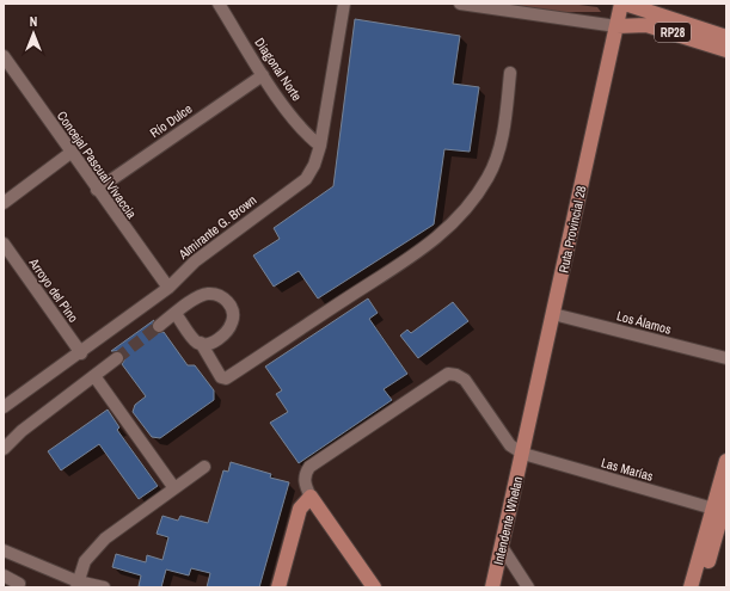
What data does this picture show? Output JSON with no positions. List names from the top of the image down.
{
  "streets": {
    "main road": ["RP28", "Ruta Provincial 28", "Intendente Whelan"],
    "street": [
      "Diagonal Norte",
      "Río Dulce",
      "Concejal Pascual Vivaccia",
      "Almirante G. Brown",
      "Arroyo del Pino",
      "Los Álamos",
      "Las Marías"
    ]
  },
  "crossings": [
    ["RP28", "Ruta Provincial 28"],
    ["Diagonal Norte", "Río Dulce"],
    ["Diagonal Norte", "Almirante G. Brown"],
    ["Río Dulce", "Concejal Pascual Vivaccia"],
    ["Concejal Pascual Vivaccia", "Almirante G. Brown"],
    ["Almirante G. Brown", "Arroyo del Pino"],
    ["Ruta Provincial 28", "Los Álamos"],
    ["Ruta Provincial 28", "Las Marías"],
    ["Ruta Provincial 28", "Intendente Whelan"],
    ["Las Marías", "Intendente Whelan"]
  ],
  "north": "top"
}
